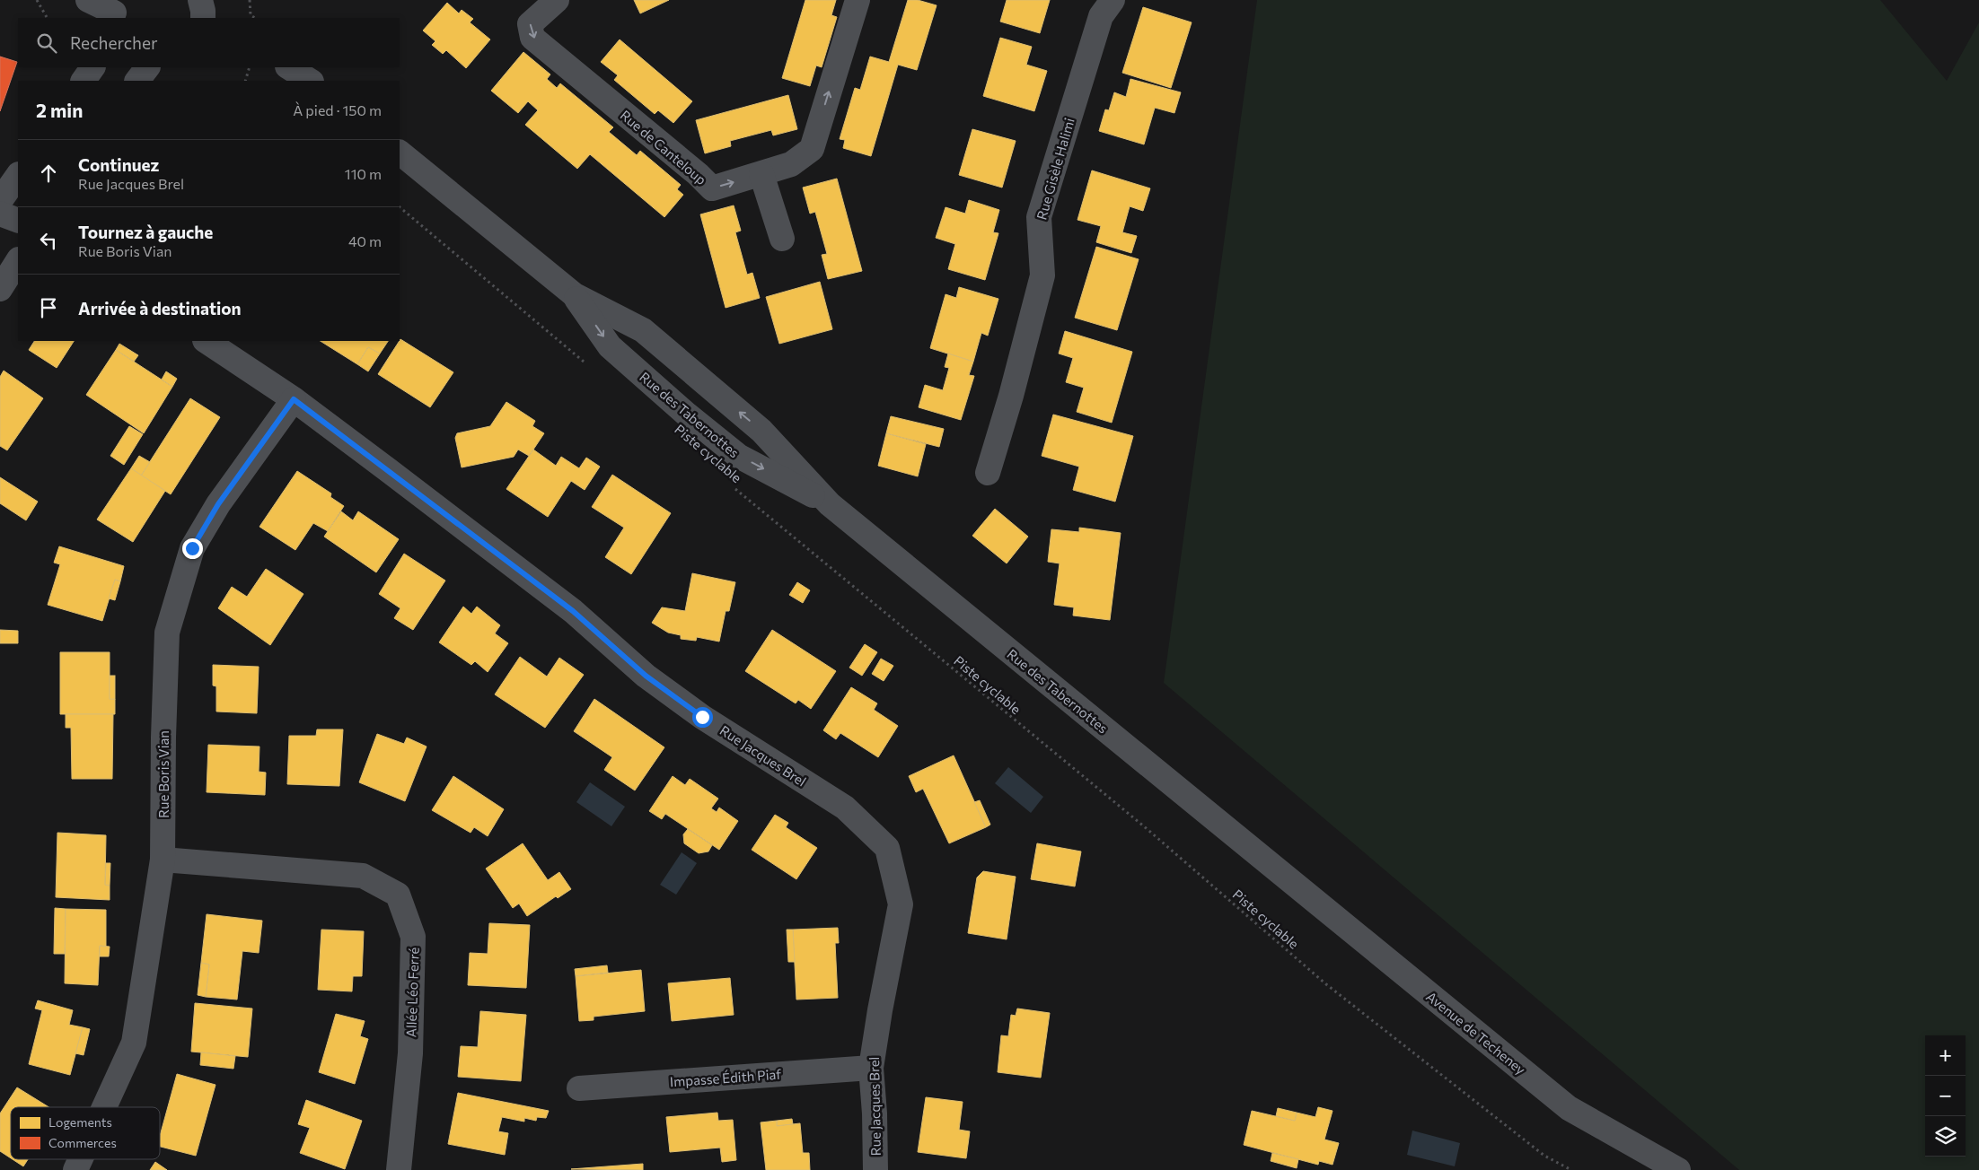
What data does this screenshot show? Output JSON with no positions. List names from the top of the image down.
{
  "streets": {
    "street": [
      "Rue de Canteloup",
      "Rue Gisèle Halimi",
      "Rue des Tabernottes",
      "Rue Jacques Brel",
      "Rue Boris Vian",
      "Allée Léo Ferré",
      "Avenue de Techeney",
      "Impasse Édith Piaf"
    ],
    "path": ["Piste cyclable"]
  },
  "crossings": [
    ["Rue des Tabernottes", "Avenue de Techeney"],
    ["Rue Jacques Brel", "Rue Boris Vian"],
    ["Rue Jacques Brel", "Impasse Édith Piaf"],
    ["Rue Boris Vian", "Allée Léo Ferré"]
  ],
  "legend": ["Logements", "Commerces"],
  "page": {
    "search": "Rechercher",
    "heading": ["2 min", "À pied · 150 m"],
    "list": [
      ["Continuez", "Rue Jacques Brel", "110 m"],
      ["Tournez à gauche", "Rue Boris Vian", "40 m"],
      "Arrivée à destination"
    ],
    "map_buttons": ["+", "−"]
  }
}
